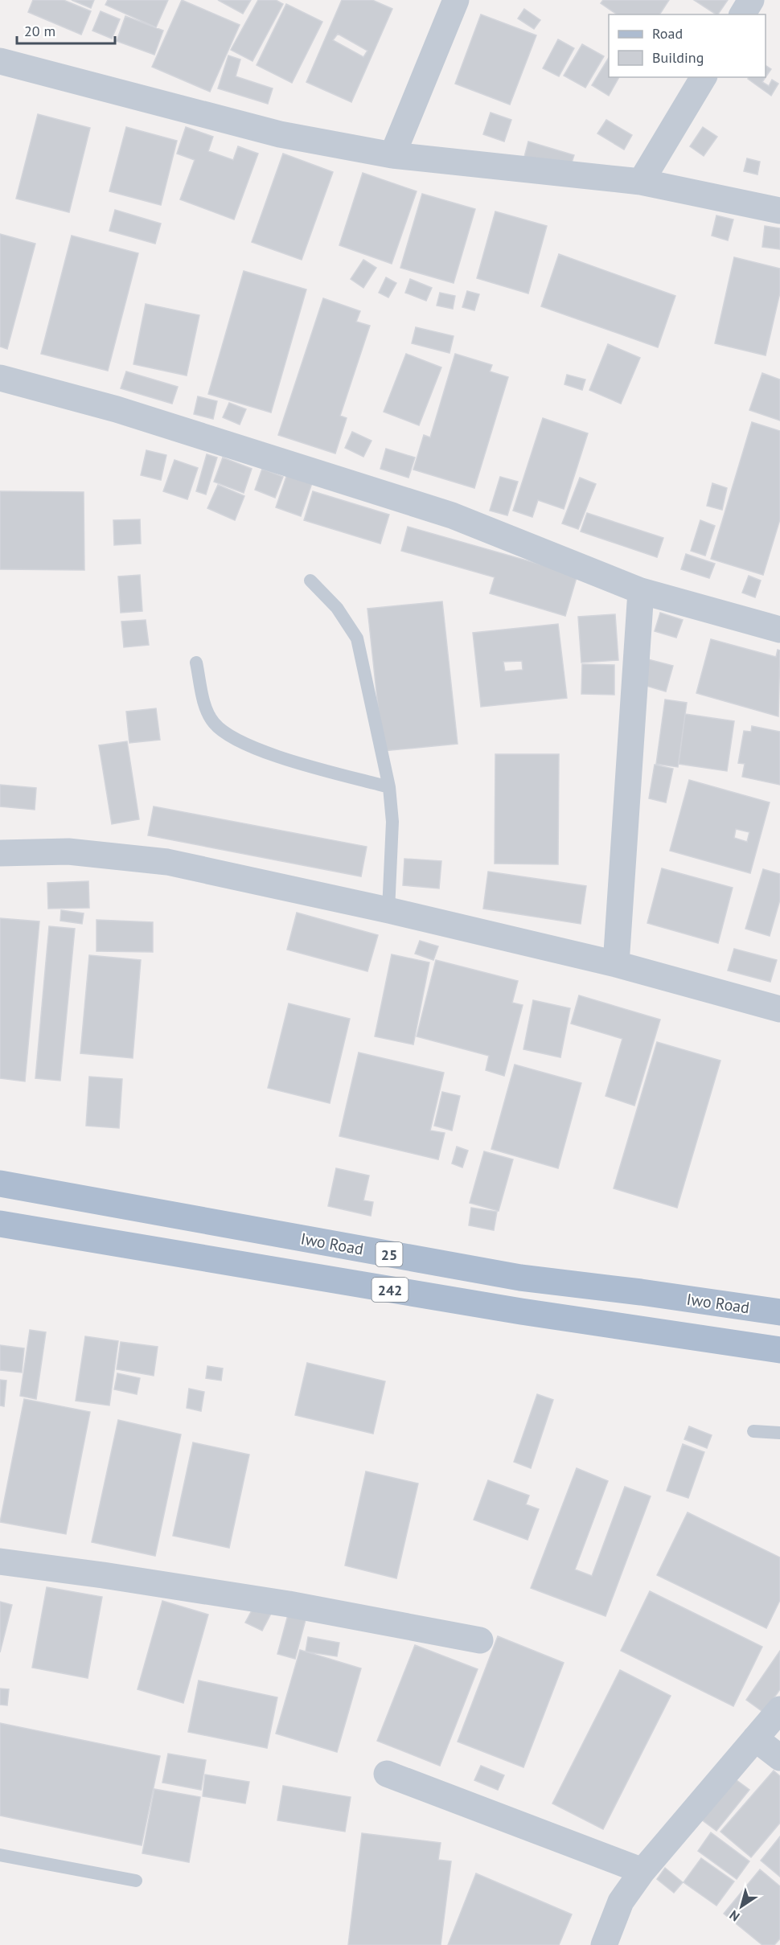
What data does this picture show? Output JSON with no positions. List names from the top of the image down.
{
  "streets": {
    "main road": ["Iwo Road", "25", "242"]
  },
  "legend": ["Road", "Building"],
  "scale_bar": "20 m",
  "north": "bottom left"
}
